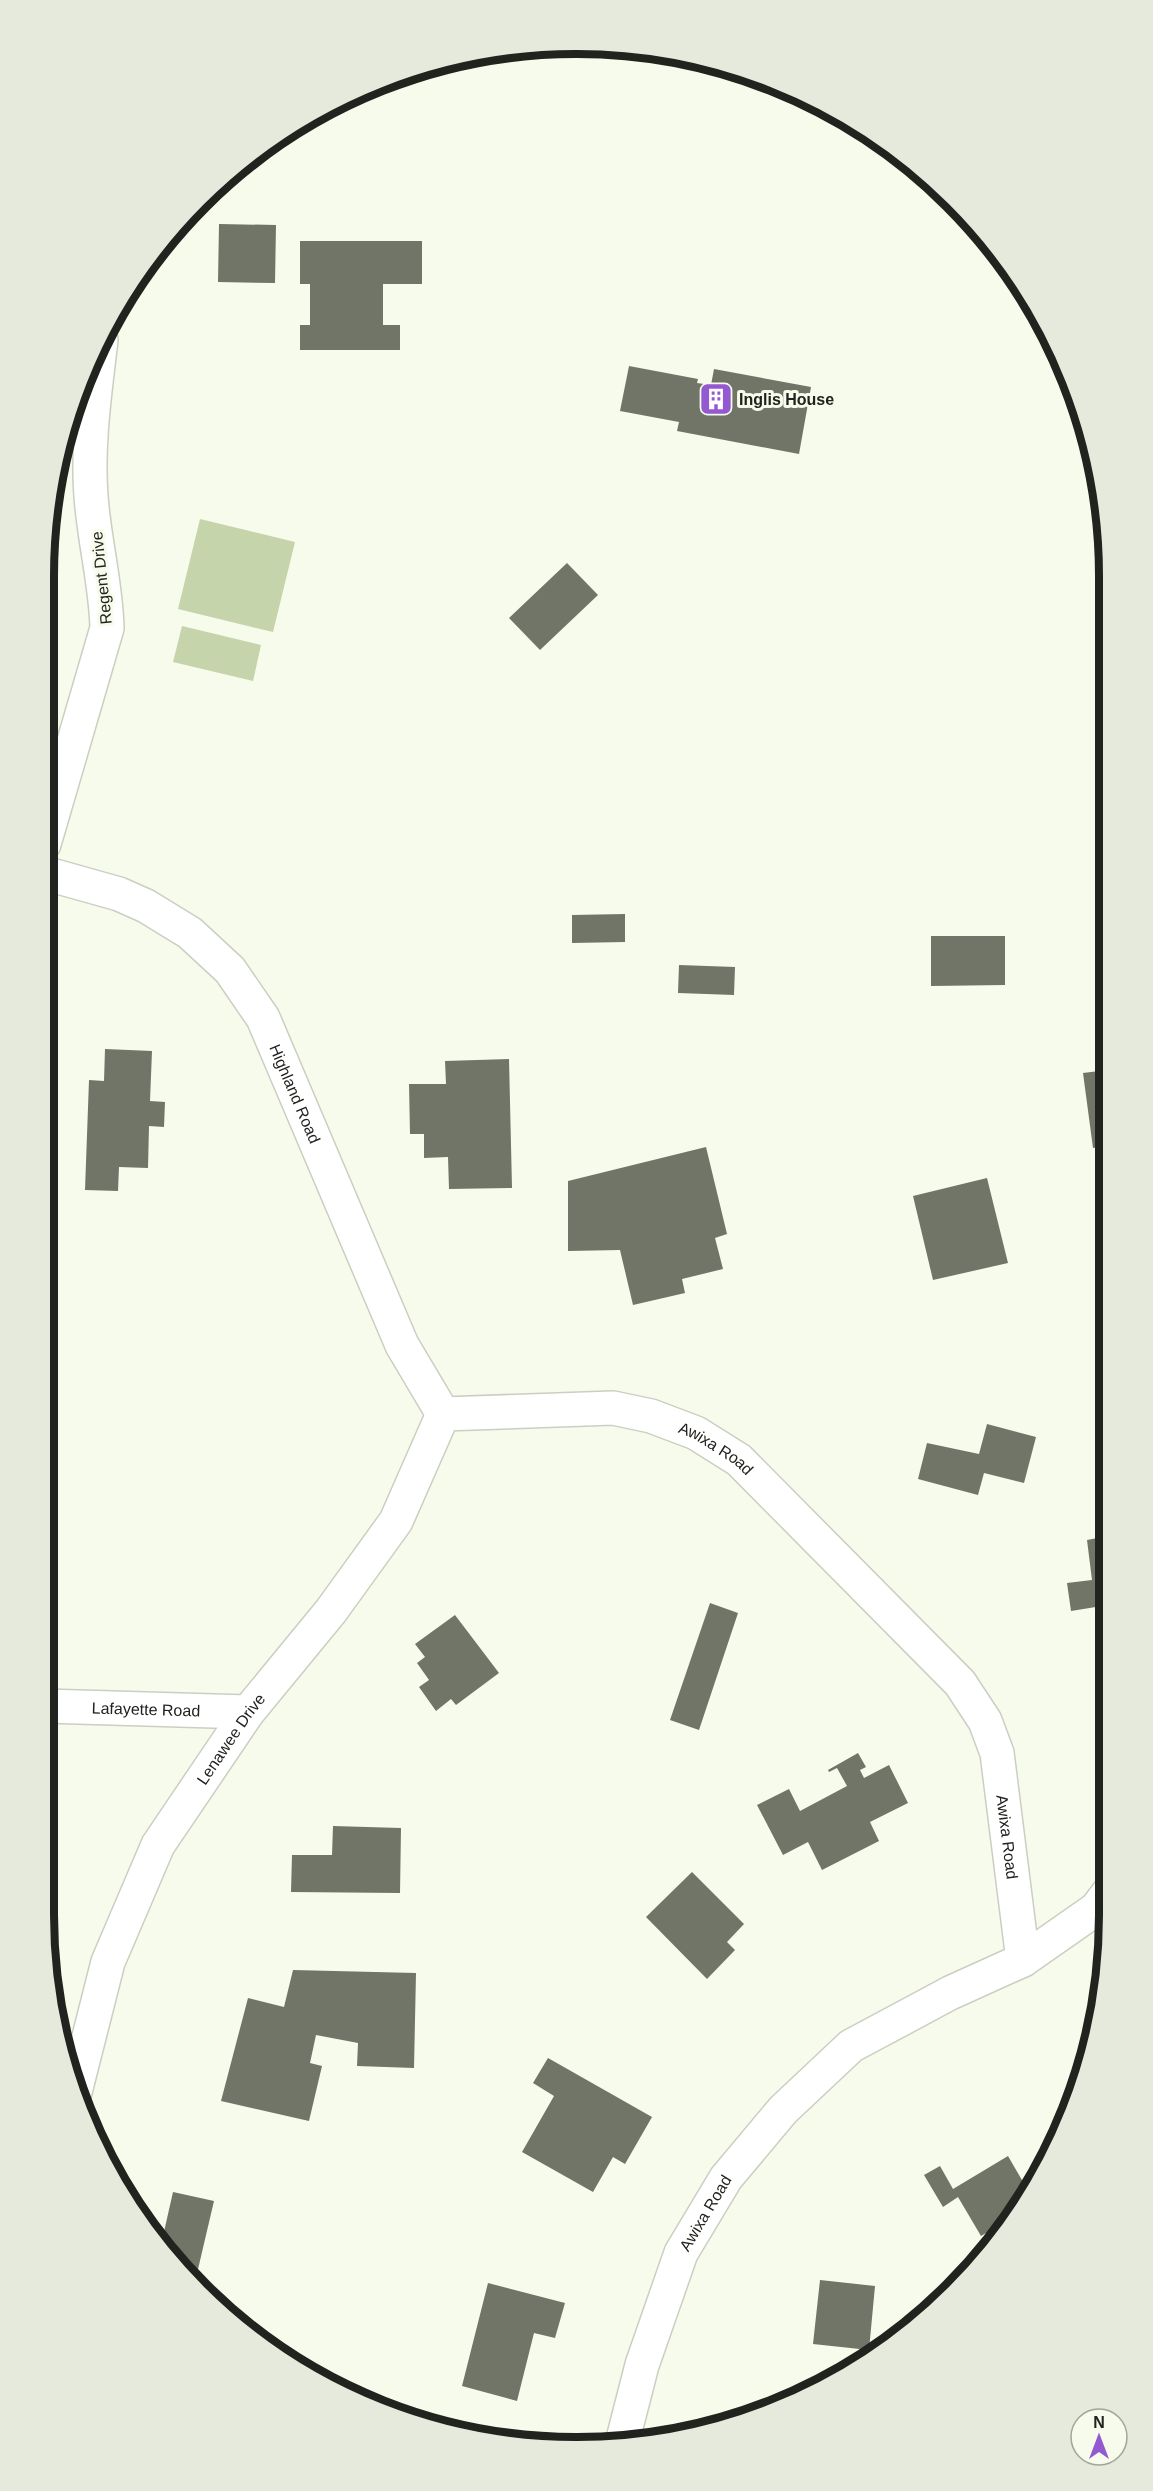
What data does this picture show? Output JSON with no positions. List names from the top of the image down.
{
  "streets": {
    "street": [
      "Regent Drive",
      "Highland Road",
      "Awixa Road",
      "Lafayette Road",
      "Lenawee Drive"
    ]
  },
  "crossings": [
    ["Highland Road", "Awixa Road"],
    ["Highland Road", "Lenawee Drive"],
    ["Awixa Road", "Lenawee Drive"],
    ["Lafayette Road", "Lenawee Drive"]
  ],
  "places": {
    "building": ["Inglis House"]
  },
  "north": "top"
}
